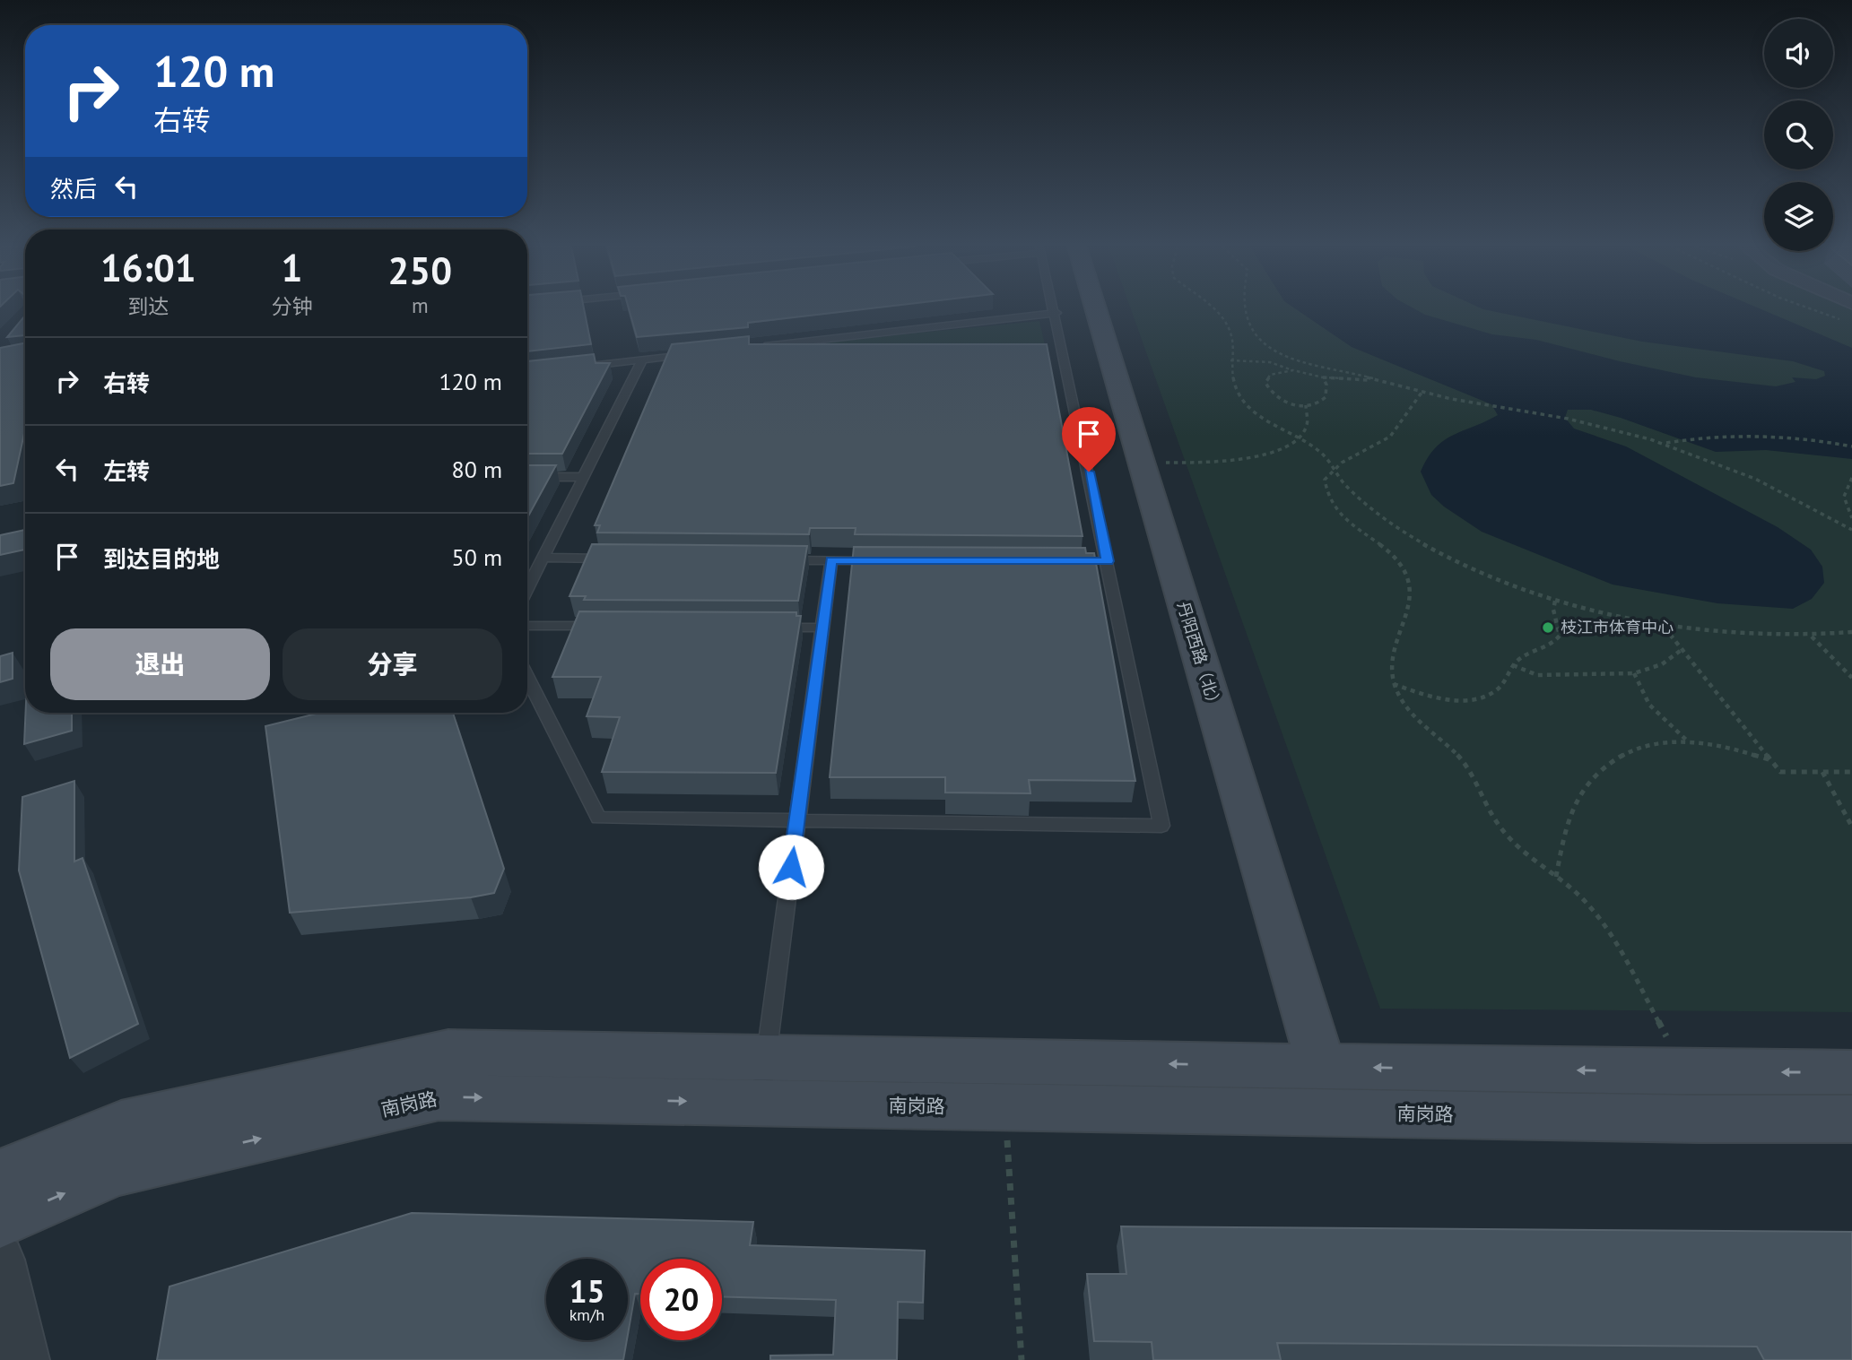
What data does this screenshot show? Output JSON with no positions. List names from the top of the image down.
{
  "streets": {
    "main road": ["丹阳西路（北）", "南岗路"]
  },
  "crossings": [
    ["丹阳西路（北）", "南岗路"]
  ],
  "places": ["枝江市体育中心"],
  "page": {
    "turn": ["120 m", "右转"],
    "then": "然后",
    "eta": [
      "16:01",
      "到达",
      "1",
      "分钟",
      "250",
      "m"
    ],
    "list": [
      {
        "name": "右转",
        "value": "120 m"
      },
      {
        "name": "左转",
        "value": "80 m"
      },
      {
        "name": "到达目的地",
        "value": "50 m"
      }
    ],
    "buttons": ["退出", "分享"],
    "speed": "15 km/h",
    "limit": "20"
  }
}
